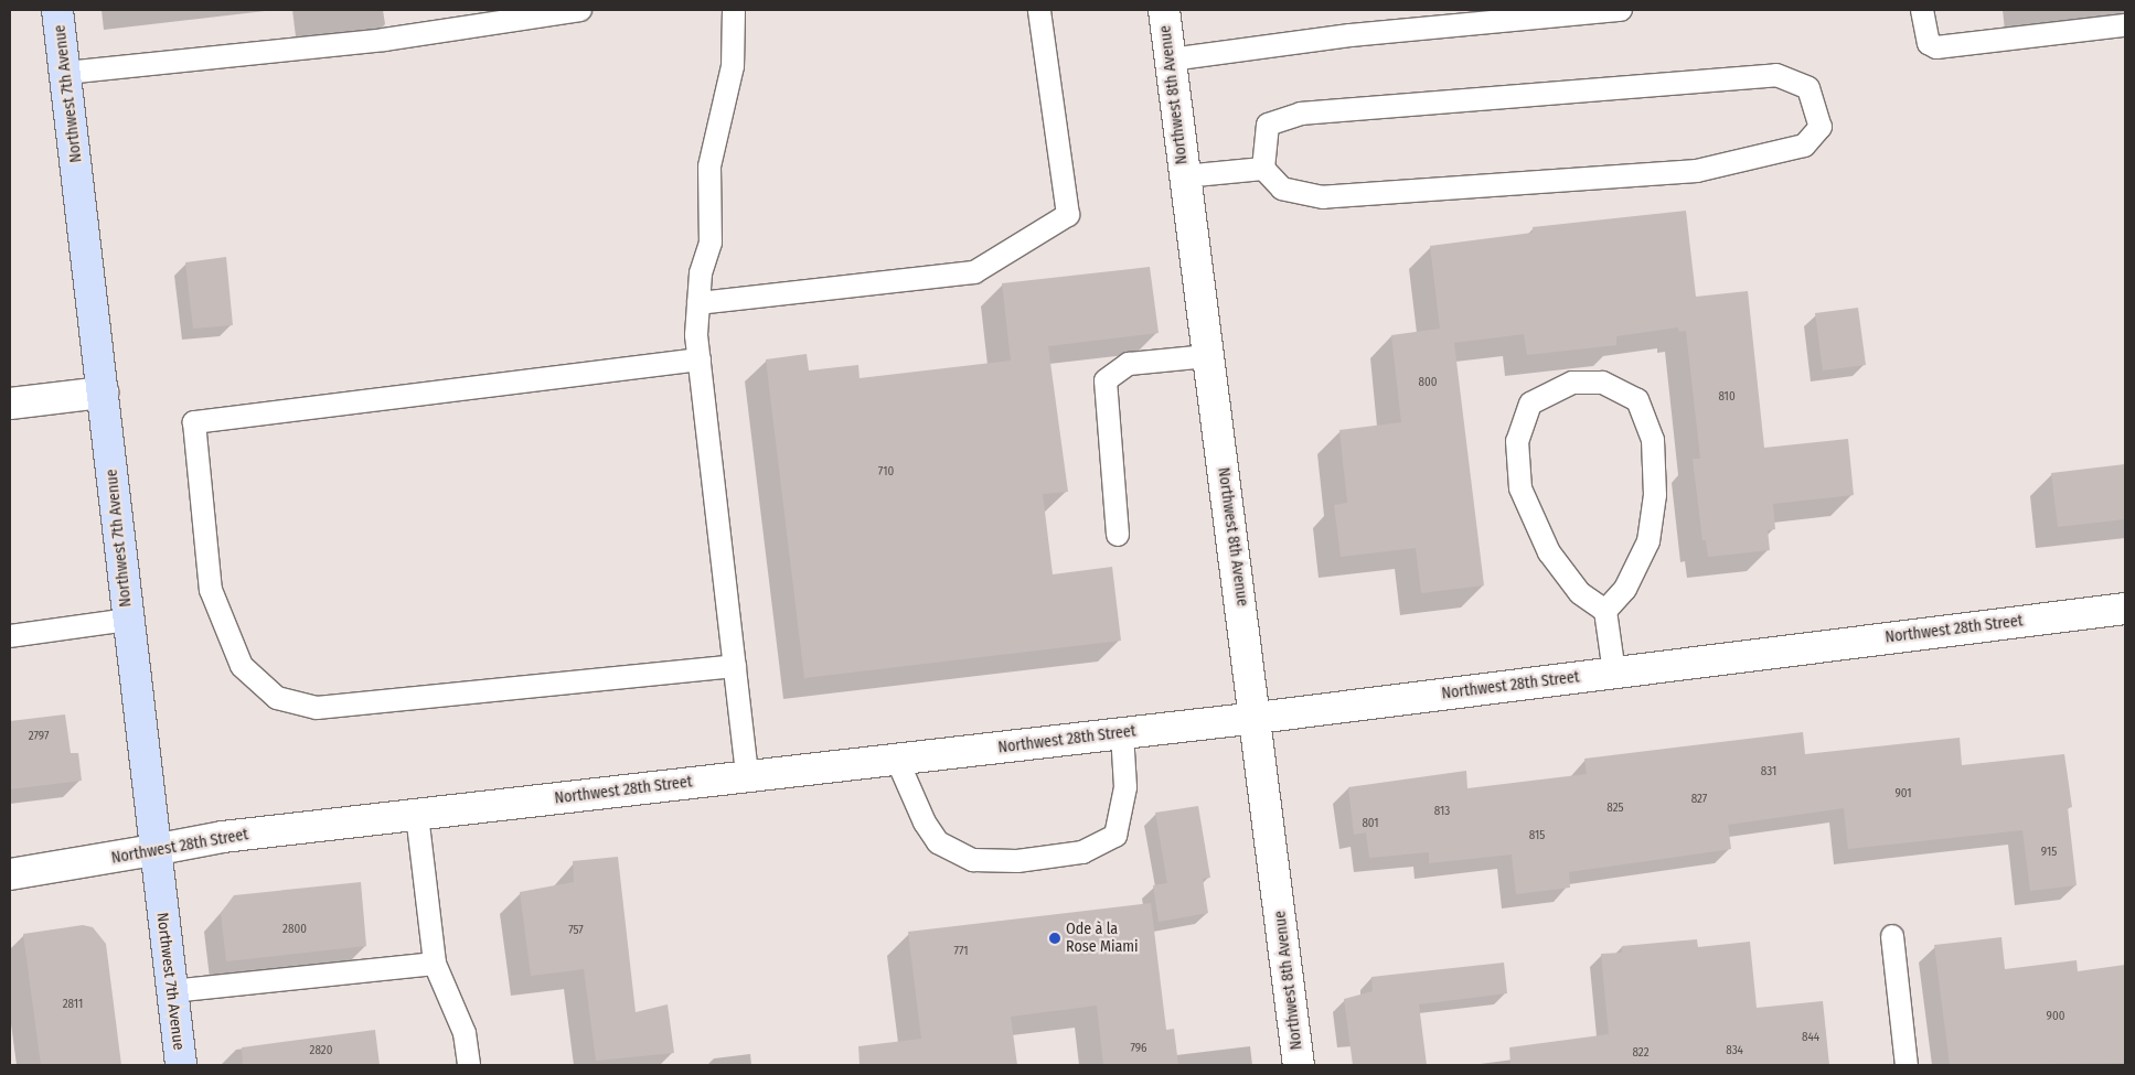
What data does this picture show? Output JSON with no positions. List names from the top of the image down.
{
  "streets": {
    "main road": ["Northwest 7th Avenue"],
    "street": ["Northwest 8th Avenue", "Northwest 28th Street"]
  },
  "crossings": [
    ["Northwest 7th Avenue", "Northwest 28th Street"],
    ["Northwest 8th Avenue", "Northwest 28th Street"]
  ],
  "places": ["Ode à la Rose Miami"],
  "house_numbers": [
    "800",
    "810",
    "710",
    "2797",
    "831",
    "901",
    "827",
    "825",
    "813",
    "801",
    "815",
    "915",
    "2800",
    "757",
    "771",
    "2811",
    "900",
    "844",
    "796",
    "2820",
    "834",
    "822"
  ]
}
